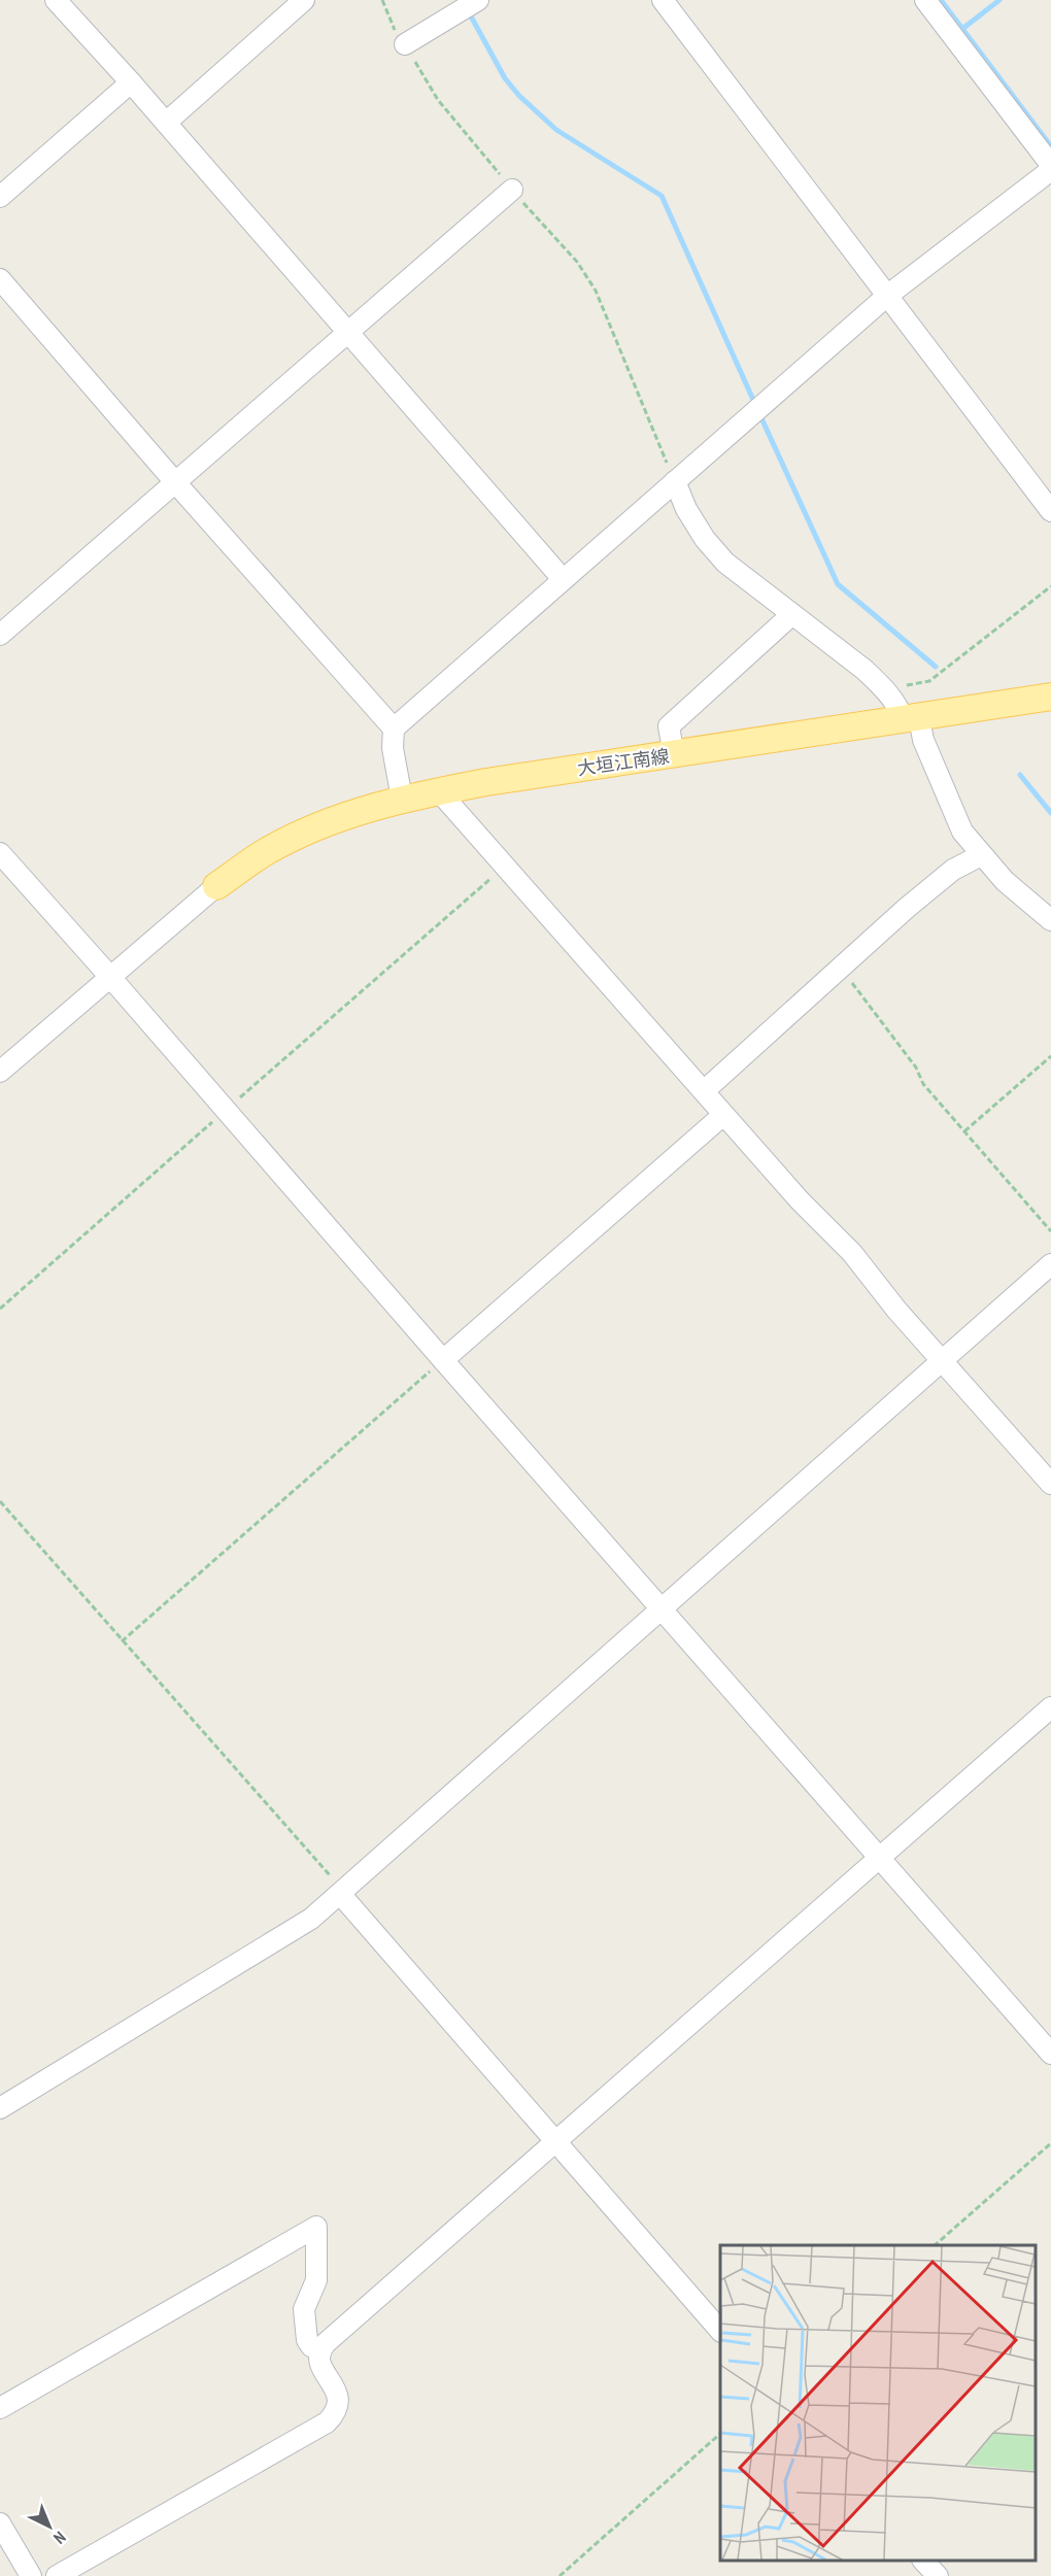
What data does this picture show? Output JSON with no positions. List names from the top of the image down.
{
  "streets": {
    "main road": ["大垣江南線"]
  },
  "north": "bottom right"
}
